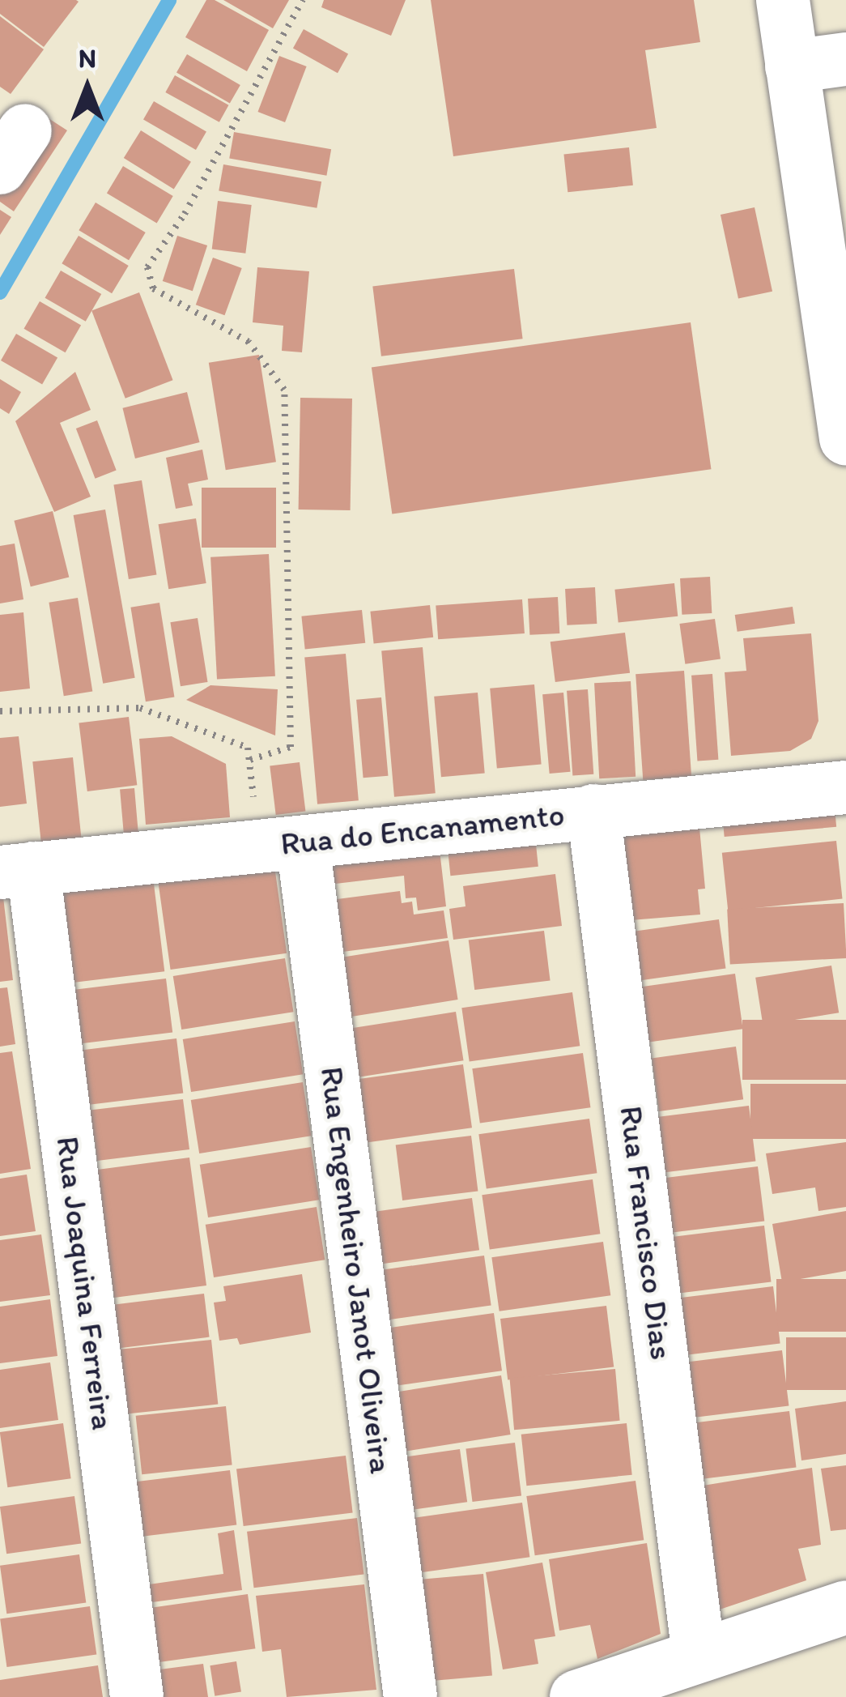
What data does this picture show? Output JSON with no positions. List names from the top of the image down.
{
  "streets": {
    "street": [
      "Rua do Encanamento",
      "Rua Francisco Dias",
      "Rua Engenheiro Janot Oliveira",
      "Rua Joaquina Ferreira"
    ]
  },
  "crossings": [
    ["Rua do Encanamento", "Rua Francisco Dias"],
    ["Rua do Encanamento", "Rua Engenheiro Janot Oliveira"],
    ["Rua do Encanamento", "Rua Joaquina Ferreira"]
  ],
  "north": "top"
}
